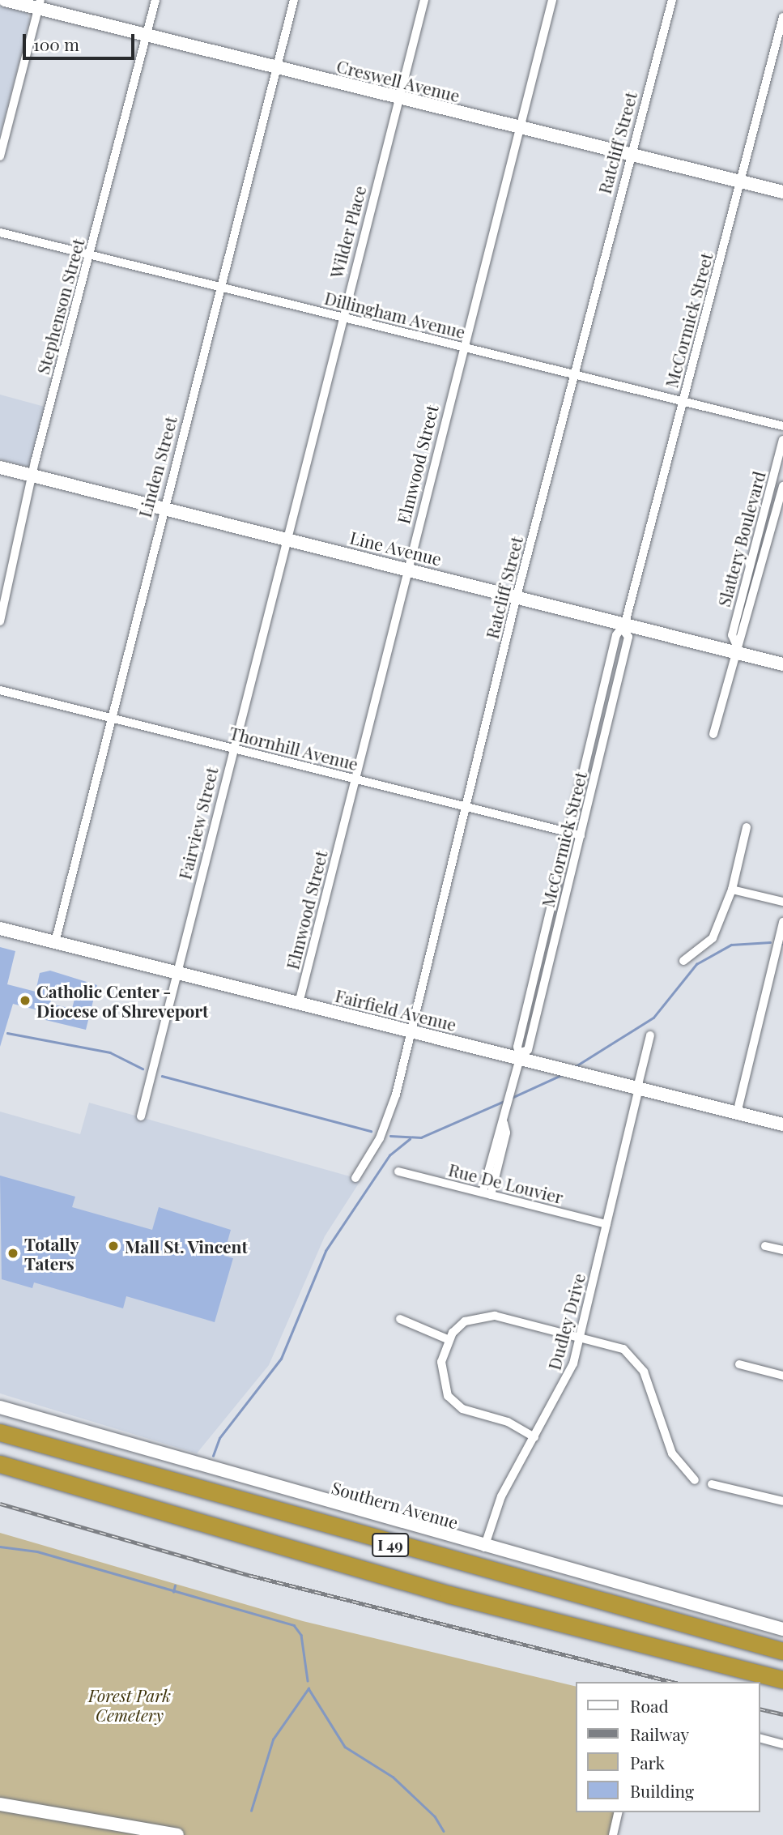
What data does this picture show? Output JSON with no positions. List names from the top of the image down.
{
  "streets": {
    "highway": ["I 49"],
    "street": [
      "Creswell Avenue",
      "Ratcliff Street",
      "Wilder Place",
      "Stephenson Street",
      "Dillingham Avenue",
      "McCormick Street",
      "Elmwood Street",
      "Linden Street",
      "Slattery Boulevard",
      "Line Avenue",
      "Thornhill Avenue",
      "Fairview Street",
      "Fairfield Avenue",
      "Rue De Louvier",
      "Dudley Drive",
      "Southern Avenue"
    ]
  },
  "crossings": [
    ["Creswell Avenue", "Ratcliff Street"],
    ["Creswell Avenue", "Wilder Place"],
    ["Creswell Avenue", "Stephenson Street"],
    ["Creswell Avenue", "McCormick Street"],
    ["Creswell Avenue", "Elmwood Street"],
    ["Creswell Avenue", "Linden Street"],
    ["Ratcliff Street", "Dillingham Avenue"],
    ["Ratcliff Street", "Line Avenue"],
    ["Ratcliff Street", "Thornhill Avenue"],
    ["Ratcliff Street", "Fairfield Avenue"],
    ["Wilder Place", "Dillingham Avenue"],
    ["Wilder Place", "Line Avenue"],
    ["Wilder Place", "Fairview Street"],
    ["Stephenson Street", "Dillingham Avenue"],
    ["Stephenson Street", "Line Avenue"],
    ["Dillingham Avenue", "McCormick Street"],
    ["Dillingham Avenue", "Elmwood Street"],
    ["Dillingham Avenue", "Linden Street"],
    ["McCormick Street", "Line Avenue"],
    ["McCormick Street", "Thornhill Avenue"],
    ["McCormick Street", "Fairfield Avenue"],
    ["Elmwood Street", "Line Avenue"],
    ["Elmwood Street", "Thornhill Avenue"],
    ["Elmwood Street", "Fairfield Avenue"],
    ["Linden Street", "Line Avenue"],
    ["Linden Street", "Thornhill Avenue"],
    ["Linden Street", "Fairfield Avenue"],
    ["Slattery Boulevard", "Line Avenue"],
    ["Line Avenue", "Fairview Street"],
    ["Thornhill Avenue", "Fairview Street"],
    ["Fairview Street", "Fairfield Avenue"],
    ["Fairfield Avenue", "Dudley Drive"],
    ["Rue De Louvier", "Dudley Drive"],
    ["Dudley Drive", "Southern Avenue"]
  ],
  "parks": ["Forest Park Cemetery"],
  "places": ["Catholic Center - Diocese of Shreveport", "Mall St. Vincent", "Totally Taters"],
  "legend": [
    "Road",
    "Railway",
    "Park",
    "Building"
  ],
  "scale_bar": "100 m"
}
